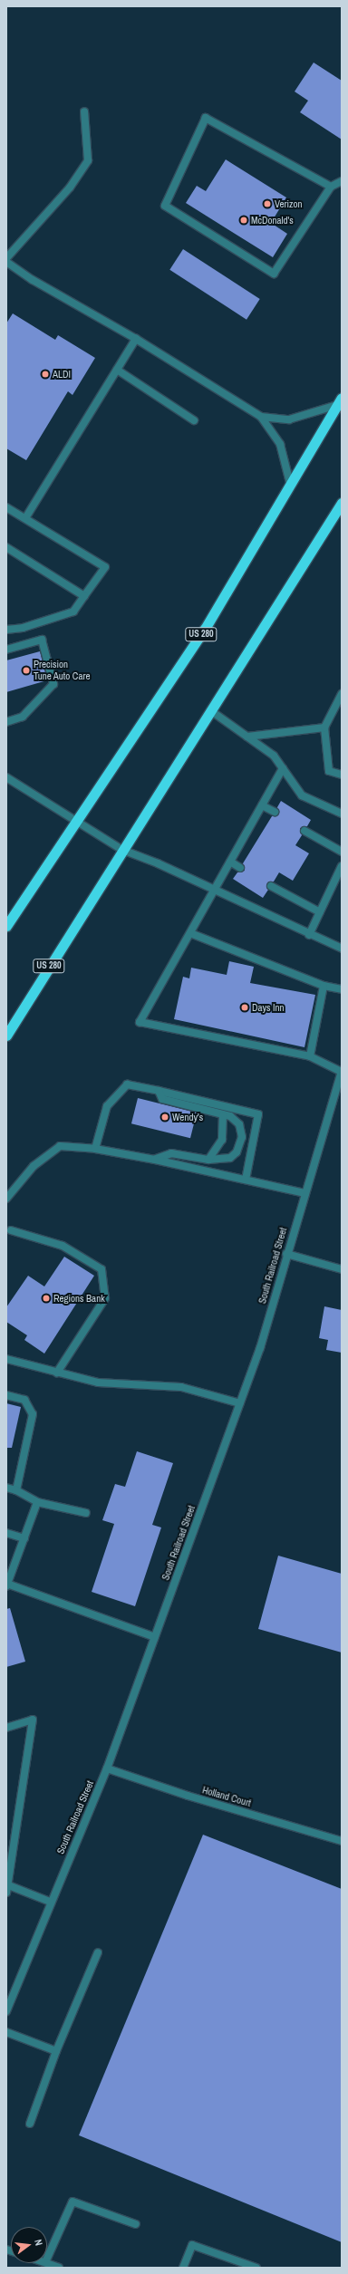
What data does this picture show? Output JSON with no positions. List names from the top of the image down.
{
  "streets": {
    "highway": ["US 280"],
    "street": ["South Railroad Street", "Holland Court"]
  },
  "crossings": [
    ["South Railroad Street", "Holland Court"]
  ],
  "places": [
    "Verizon",
    "McDonald's",
    "ALDI",
    "Precision Tune Auto Care",
    "Days Inn",
    "Wendy's",
    "Regions Bank"
  ],
  "north": "right"
}
